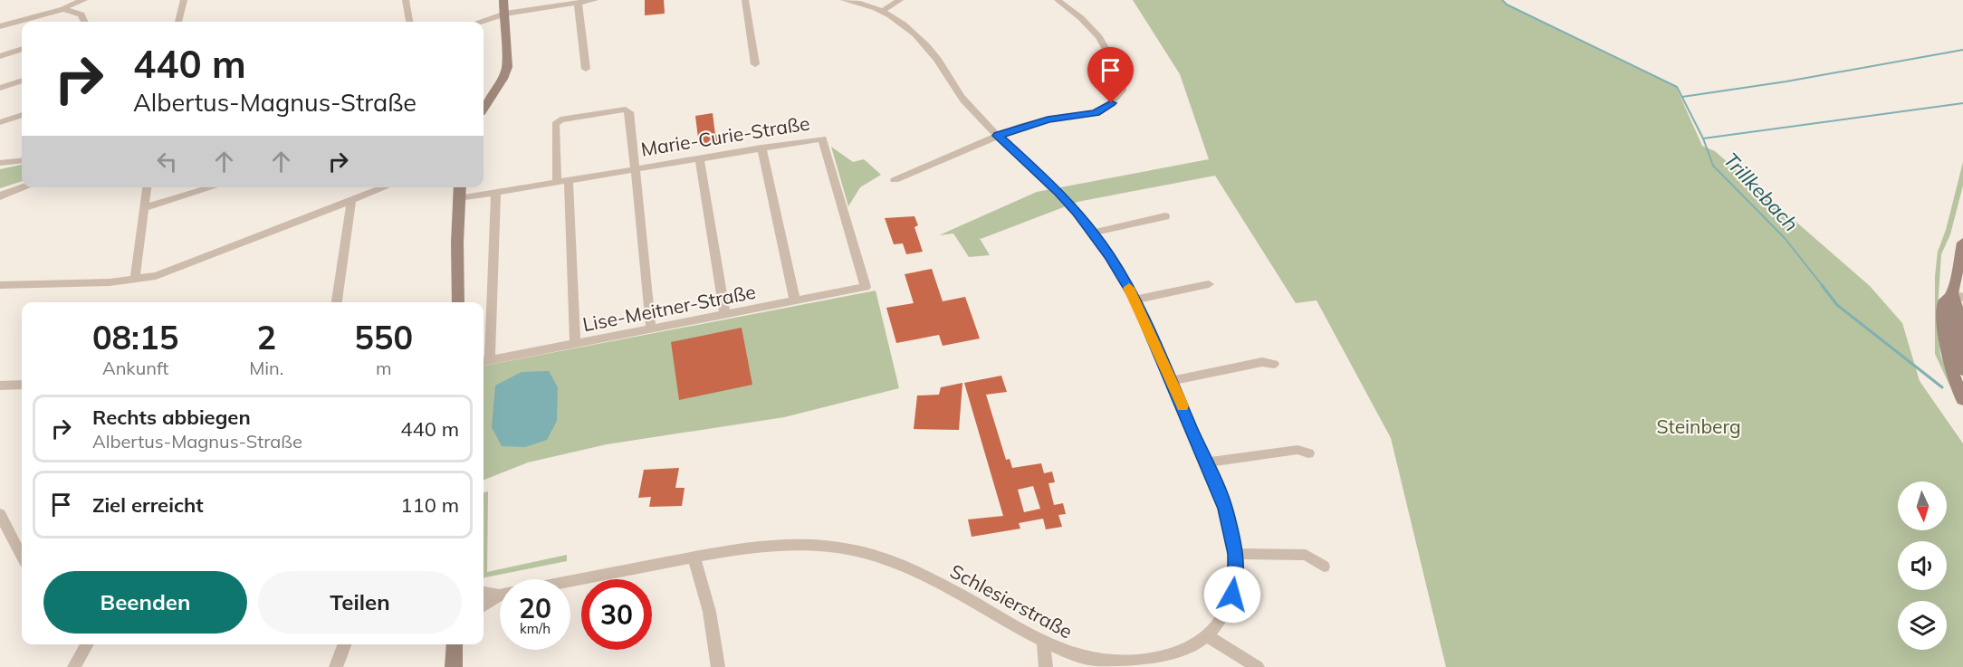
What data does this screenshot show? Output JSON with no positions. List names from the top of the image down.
{
  "streets": {
    "street": ["Marie-Curie-Straße", "Lise-Meitner-Straße", "Schlesierstraße"]
  },
  "crossings": [
    ["Marie-Curie-Straße", "Lise-Meitner-Straße"]
  ],
  "water": ["Trillkebach"],
  "parks": ["Steinberg"],
  "north": "bottom",
  "page": {
    "turn": ["440 m", "Albertus-Magnus-Straße"],
    "eta": [
      "08:15",
      "Ankunft",
      "2",
      "Min.",
      "550",
      "m"
    ],
    "list": [
      {
        "name": "Rechts abbiegen",
        "note": "Albertus-Magnus-Straße",
        "value": "440 m"
      },
      {
        "name": "Ziel erreicht",
        "value": "110 m"
      }
    ],
    "buttons": ["Beenden", "Teilen"],
    "speed": "20 km/h",
    "limit": "30"
  }
}
